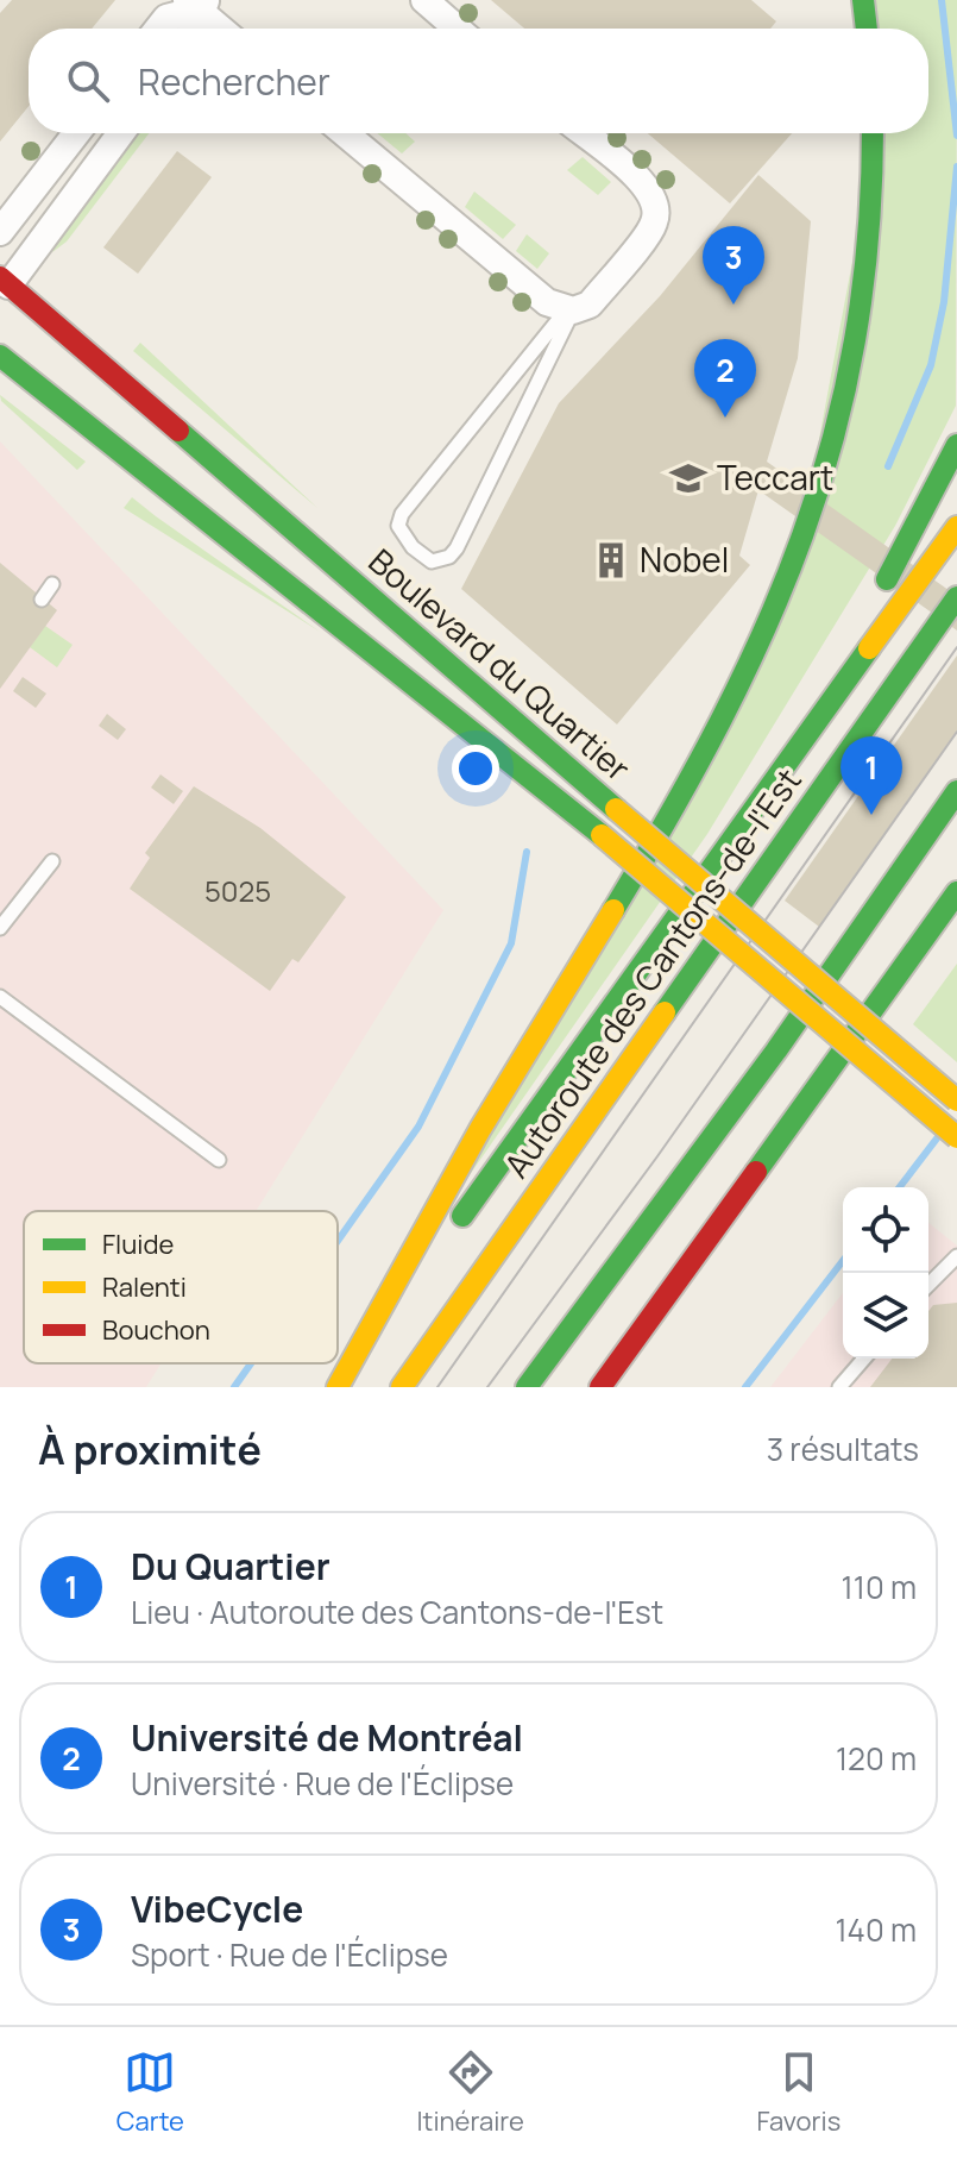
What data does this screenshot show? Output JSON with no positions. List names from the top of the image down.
{
  "streets": {
    "main road": ["Boulevard du Quartier", "Autoroute des Cantons-de-l'Est"]
  },
  "places": {
    "school or university": ["Teccart"],
    "building": ["Nobel"]
  },
  "house_numbers": ["5025"],
  "legend": ["Fluide", "Ralenti", "Bouchon"],
  "page": {
    "search": "Rechercher",
    "pins": ["3", "2", "1"],
    "heading": ["À proximité", "3 résultats"],
    "list": [
      {
        "mark": "1",
        "name": "Du Quartier",
        "note": "Lieu · Autoroute des Cantons-de-l'Est",
        "value": "110 m"
      },
      {
        "mark": "2",
        "name": "Université de Montréal",
        "note": "Université · Rue de l'Éclipse",
        "value": "120 m"
      },
      {
        "mark": "3",
        "name": "VibeCycle",
        "note": "Sport · Rue de l'Éclipse",
        "value": "140 m"
      }
    ],
    "nav": ["Carte", "Itinéraire", "Favoris"]
  }
}
